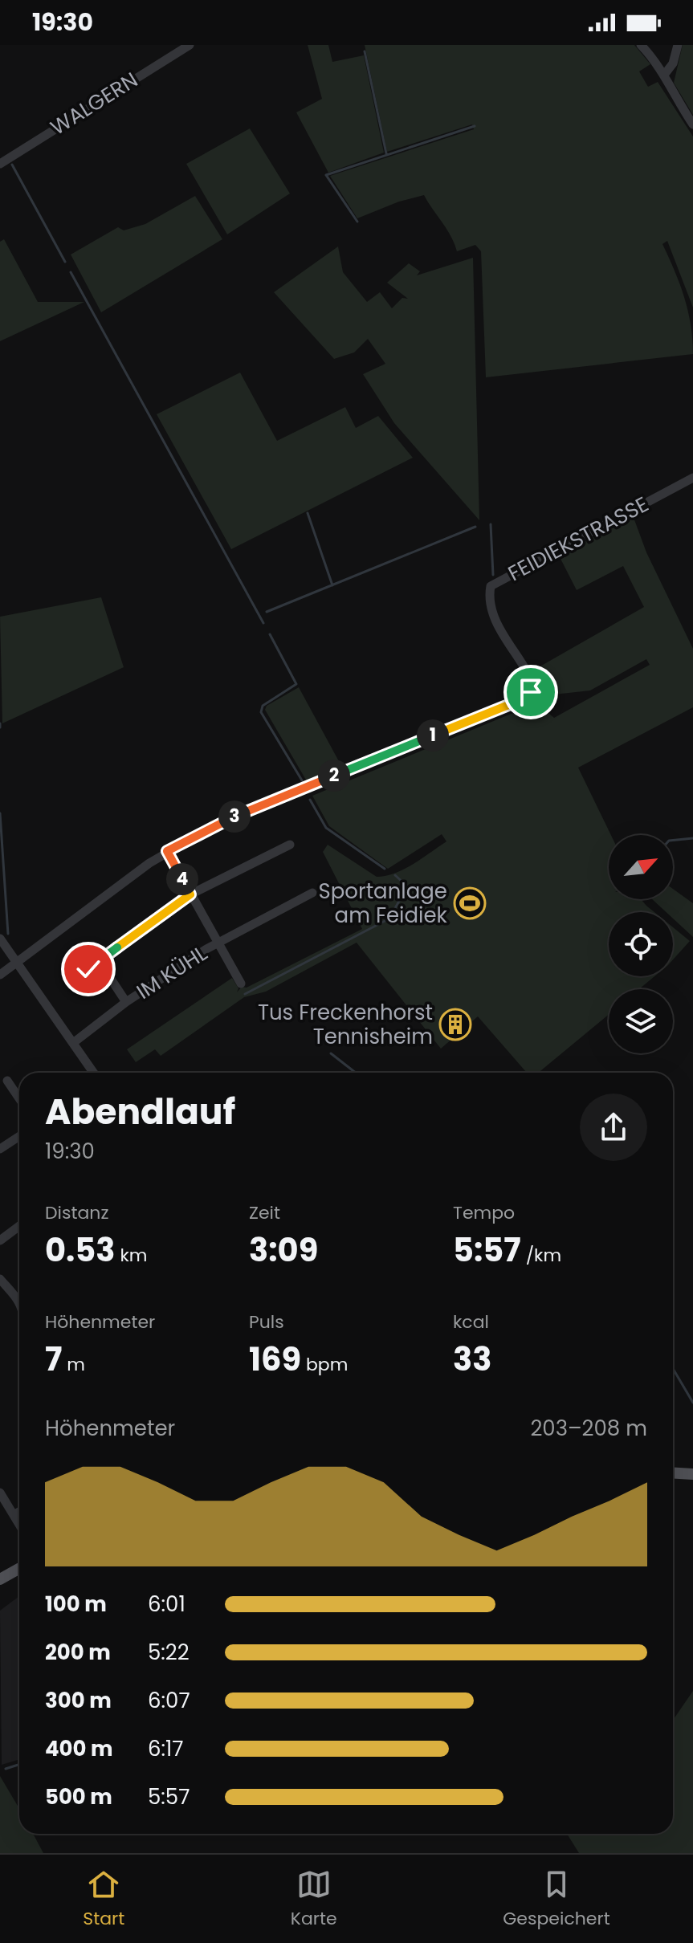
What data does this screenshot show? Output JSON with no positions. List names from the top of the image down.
{
  "streets": {
    "street": ["WALGERN", "FEIDIEKSTRASSE", "IM KÜHL"]
  },
  "crossings": [
    ["FEIDIEKSTRASSE", "IM KÜHL"]
  ],
  "places": {
    "sports": ["Sportanlage am Feidiek"],
    "building": ["Tus Freckenhorst Tennisheim"]
  },
  "north": "top right",
  "page": {
    "status": "19:30",
    "pins": [
      "1",
      "2",
      "3",
      "4"
    ],
    "heading": ["Abendlauf", "19:30"],
    "stats": [
      ["Distanz", "0.53 km"],
      ["Zeit", "3:09"],
      ["Tempo", "5:57 /km"],
      ["Höhenmeter", "7 m"],
      ["Puls", "169 bpm"],
      ["kcal", "33"]
    ],
    "chart": ["Höhenmeter", "203–208 m"],
    "list": [
      {
        "name": "100 m",
        "note": "6:01"
      },
      {
        "name": "200 m",
        "note": "5:22"
      },
      {
        "name": "300 m",
        "note": "6:07"
      },
      {
        "name": "400 m",
        "note": "6:17"
      },
      {
        "name": "500 m",
        "note": "5:57"
      }
    ],
    "tabs": ["Start", "Karte", "Gespeichert"]
  }
}
